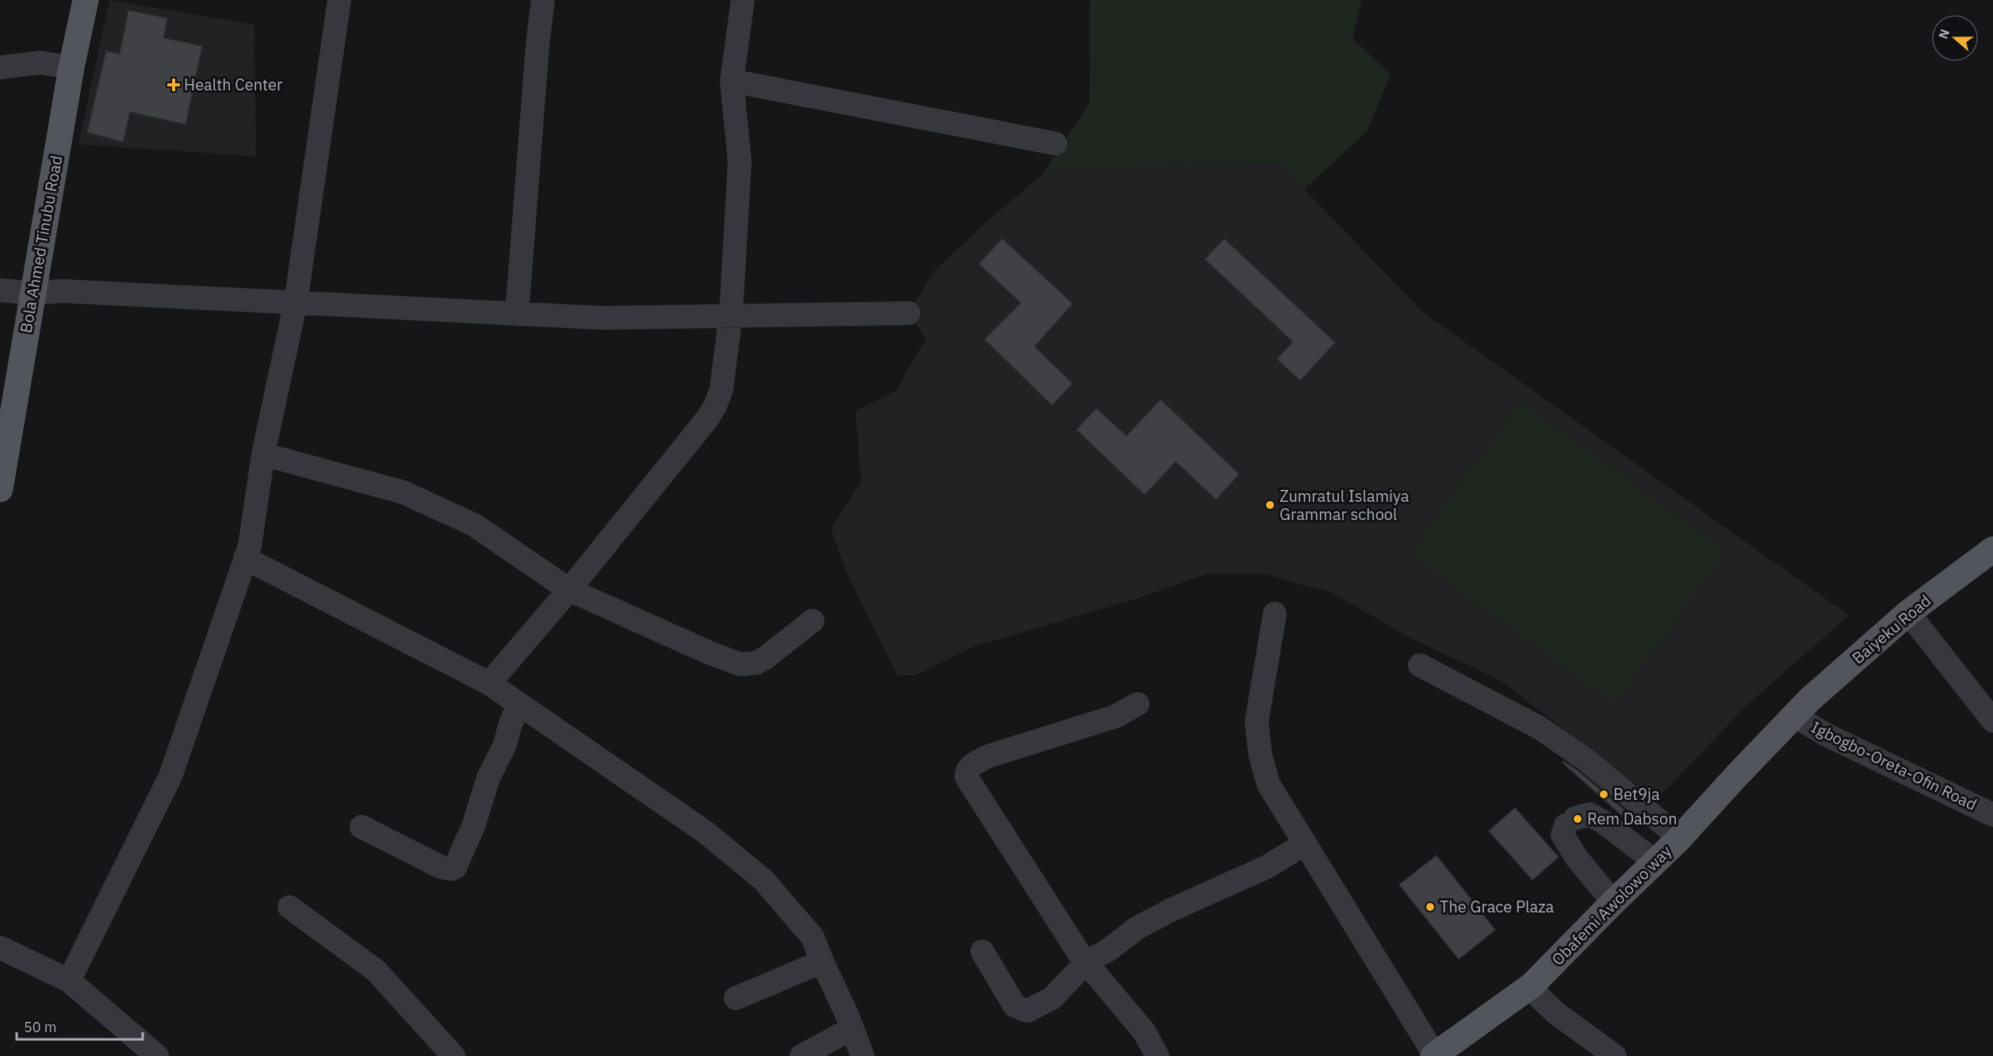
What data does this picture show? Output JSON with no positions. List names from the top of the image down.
{
  "streets": {
    "main road": ["Bola Ahmed Tinubu Road", "Baiyeku Road", "Obafemi Awolowo way"],
    "street": ["Igbogbo-Oreta-Ofin Road"]
  },
  "crossings": [
    ["Baiyeku Road", "Igbogbo-Oreta-Ofin Road"],
    ["Baiyeku Road", "Obafemi Awolowo way"],
    ["Igbogbo-Oreta-Ofin Road", "Obafemi Awolowo way"]
  ],
  "places": {
    "health": ["Health Center"],
    "other": [
      "Zumratul Islamiya Grammar school",
      "Bet9ja",
      "Rem Dabson",
      "The Grace Plaza"
    ]
  },
  "scale_bar": "50 m",
  "north": "left"
}
